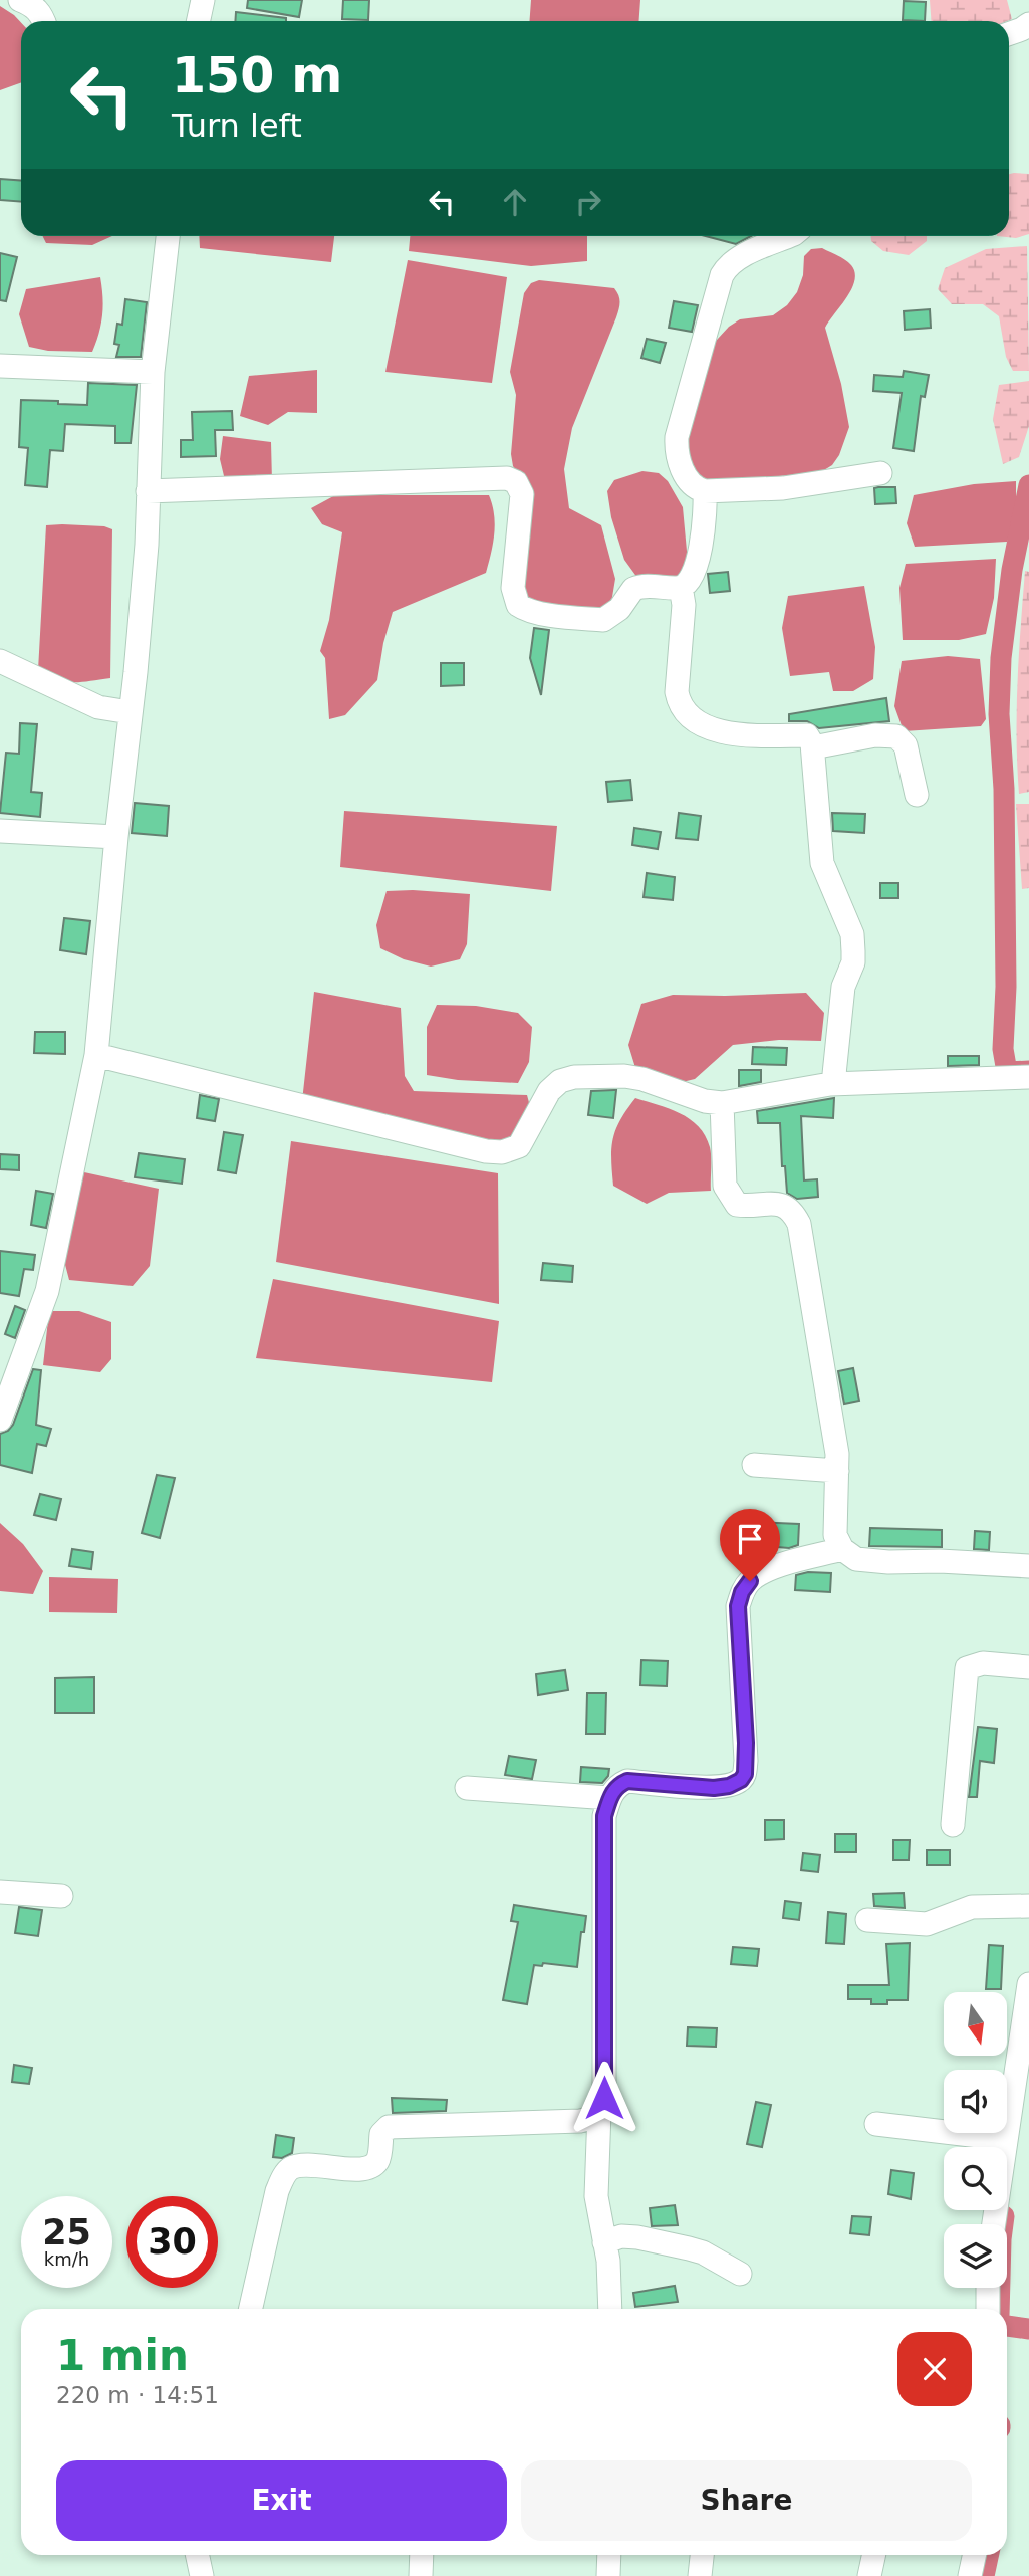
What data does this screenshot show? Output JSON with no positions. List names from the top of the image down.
{
  "north": "bottom",
  "page": {
    "turn": ["150 m", "Turn left"],
    "speed": "25 km/h",
    "limit": "30",
    "heading": ["1 min", "220 m · 14:51"],
    "buttons": ["Exit", "Share"]
  }
}
